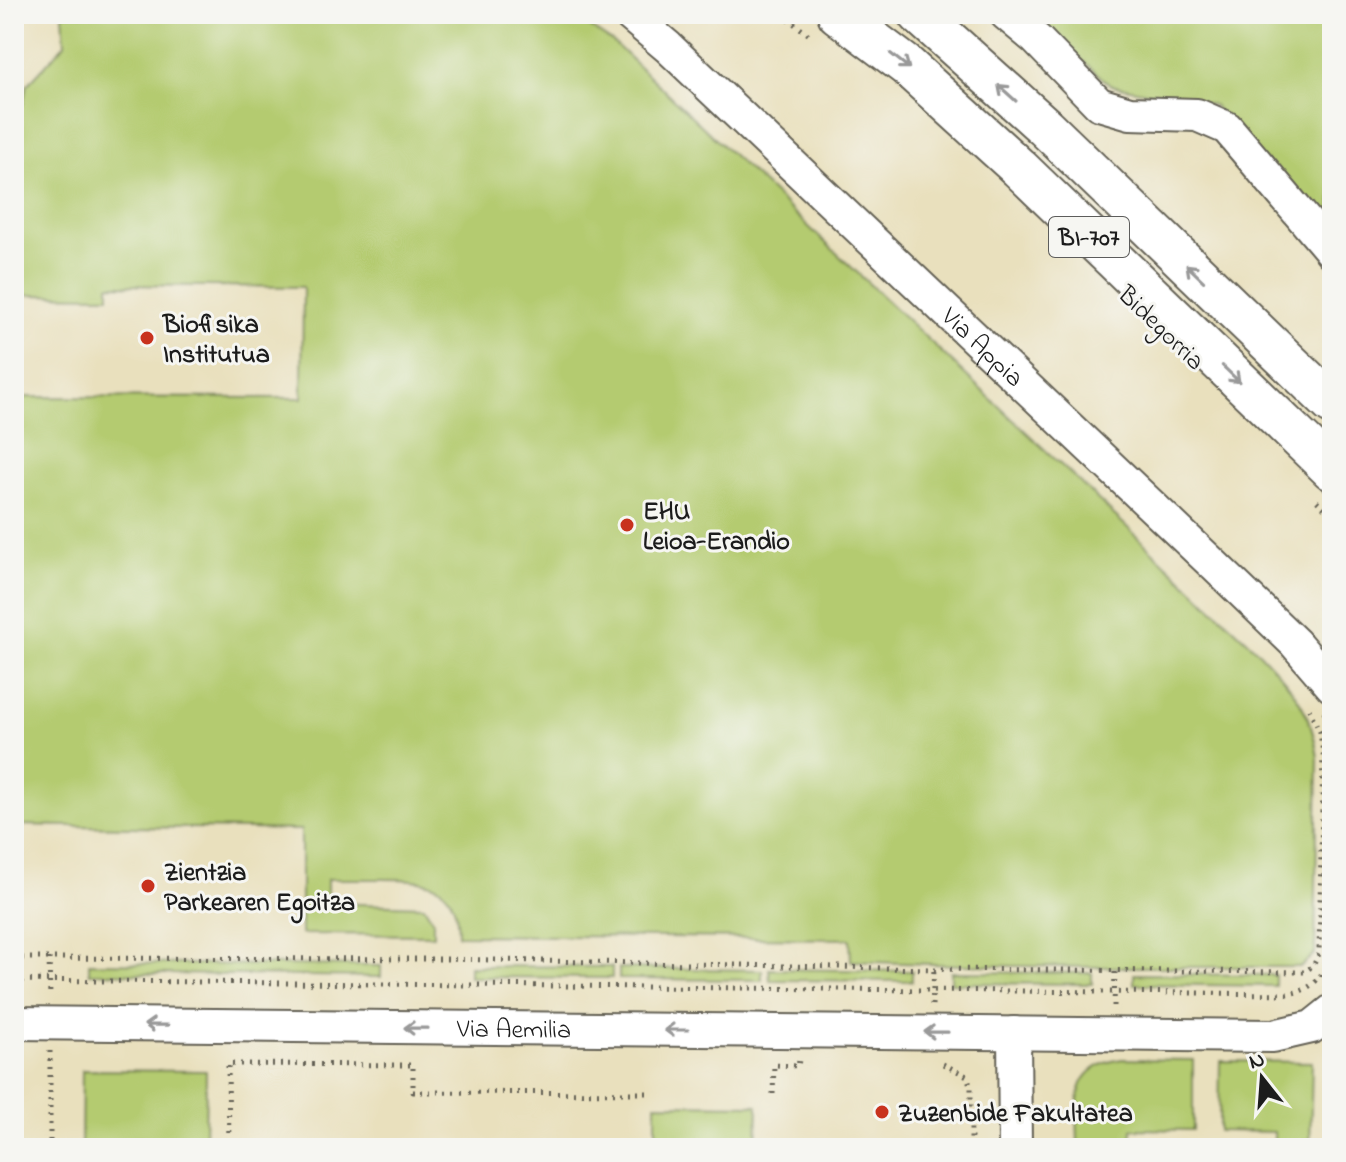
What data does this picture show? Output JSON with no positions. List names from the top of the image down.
{
  "streets": {
    "main road": ["BI-707"],
    "street": ["Via Appia", "Via Aemilia"]
  },
  "one_way": ["Via Aemilia"],
  "places": [
    "Biofisika Institutua",
    "EHU Leioa-Erandio",
    "Zientzia Parkearen Egoitza",
    "Zuzenbide Fakultatea"
  ],
  "north": "top"
}
